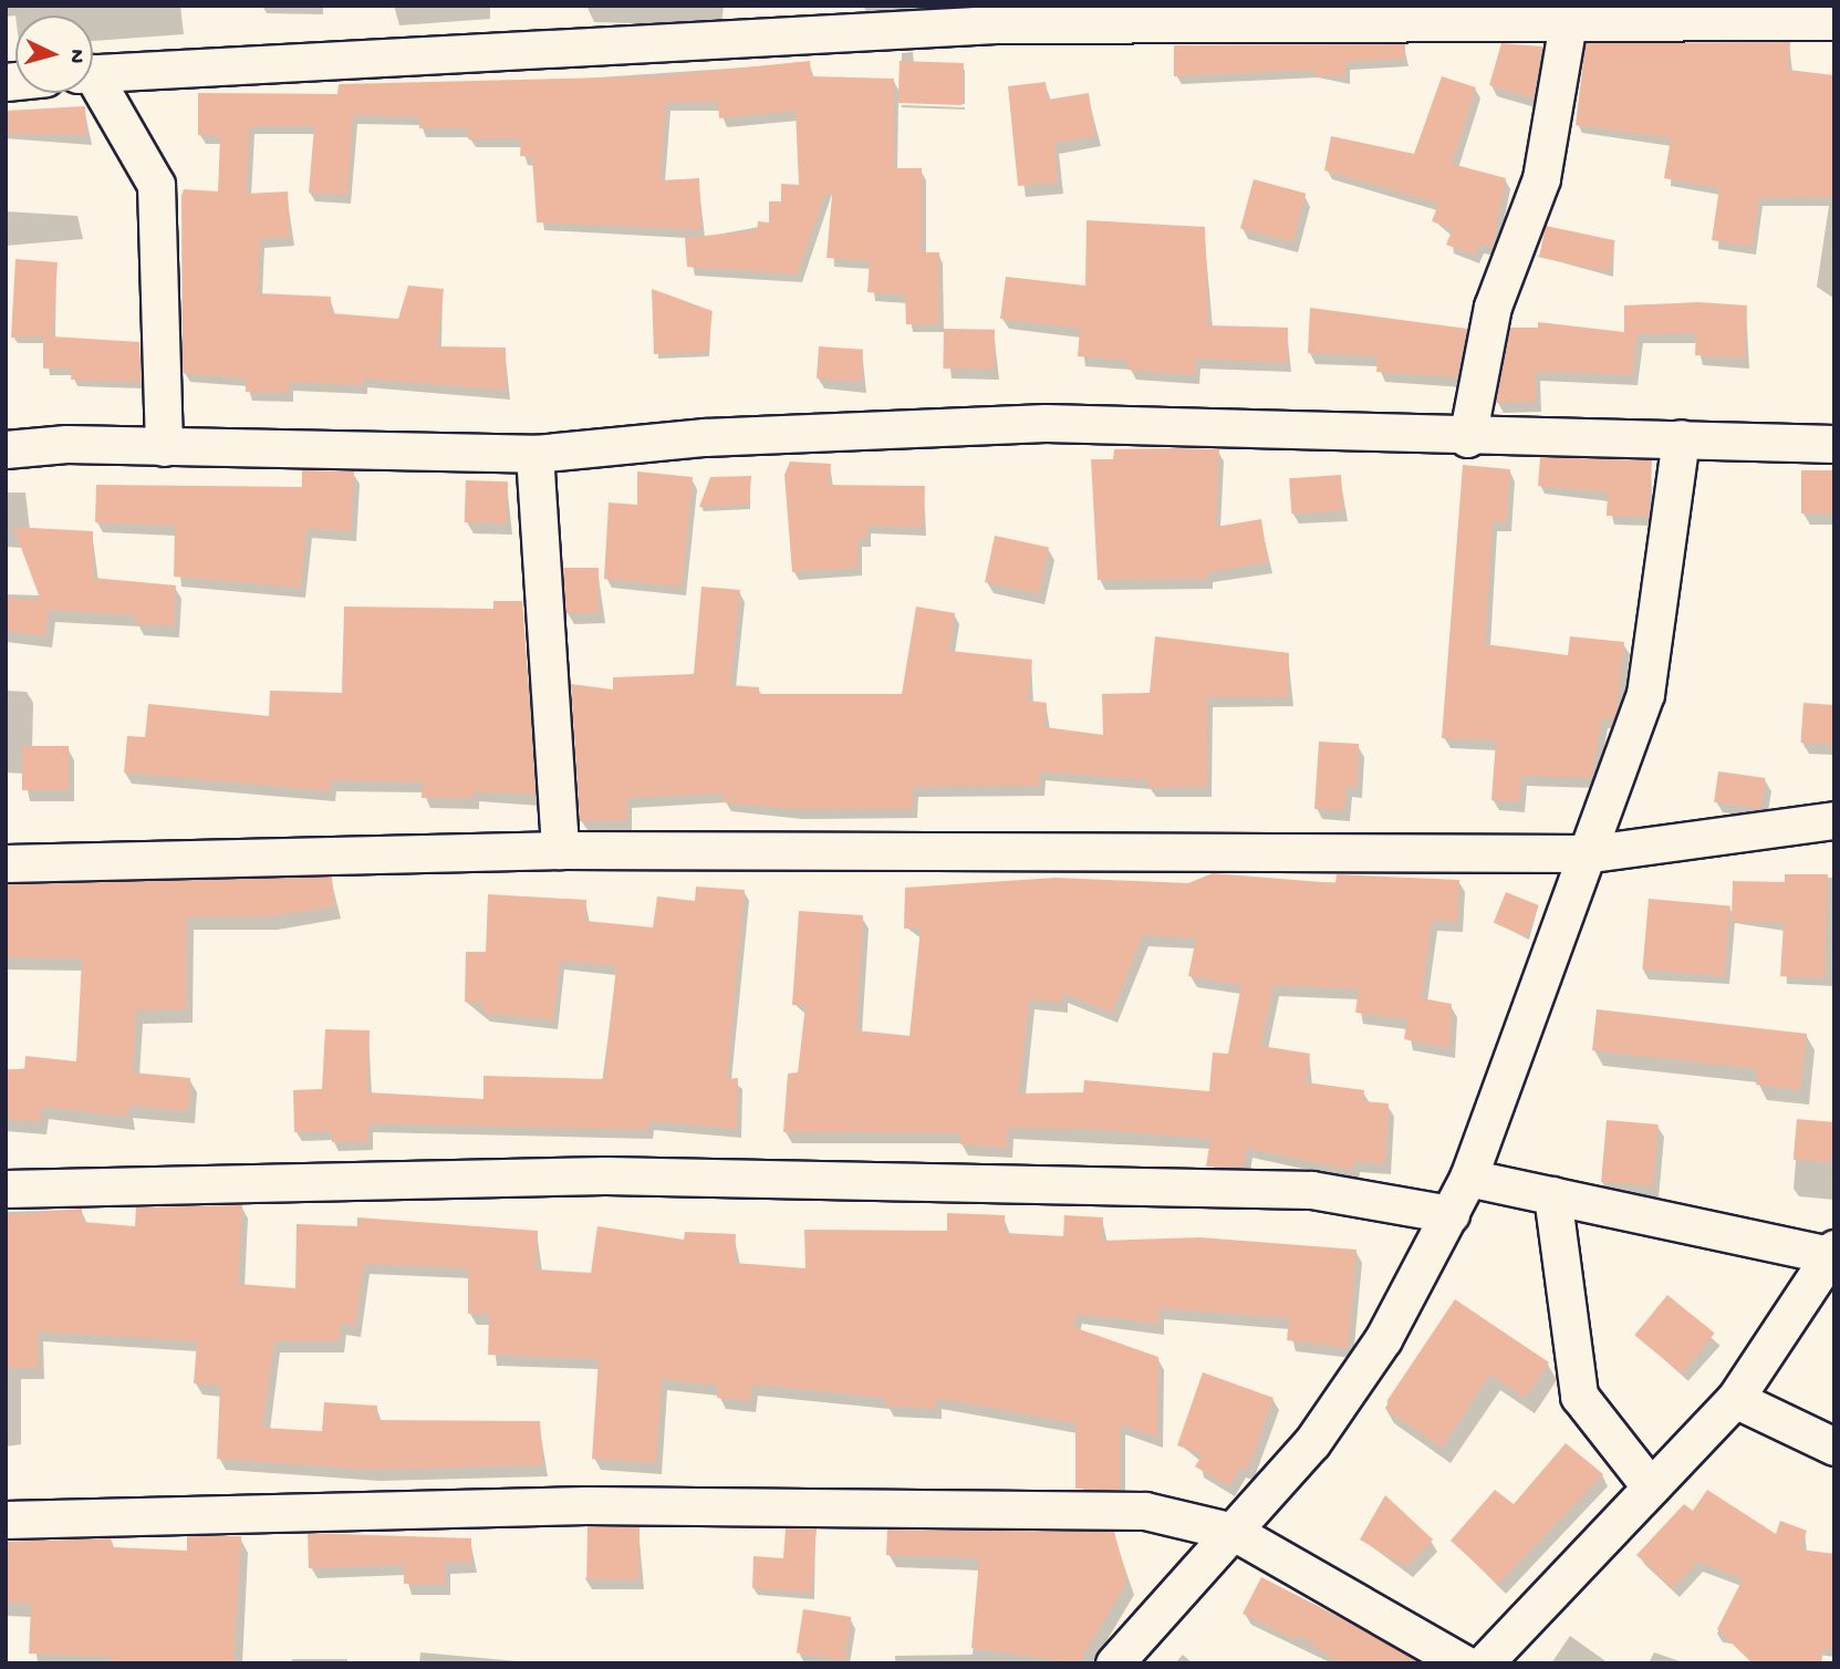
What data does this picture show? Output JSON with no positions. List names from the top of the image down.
{
  "north": "right"
}
